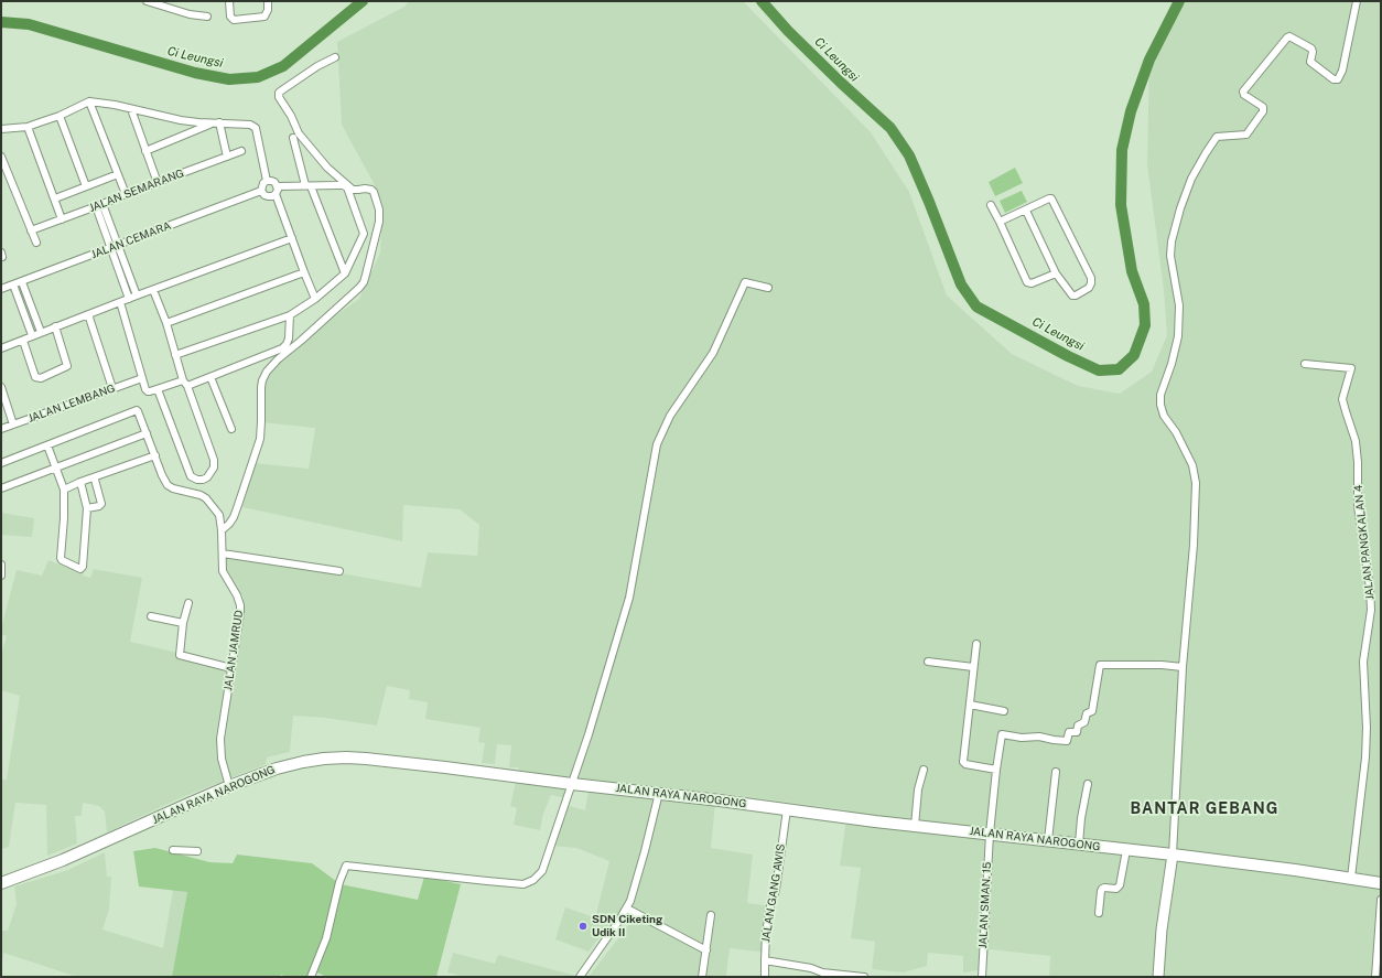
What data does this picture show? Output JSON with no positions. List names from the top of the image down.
{
  "streets": {
    "main road": ["JALAN RAYA NAROGONG"],
    "street": [
      "JALAN SEMARANG",
      "JALAN CEMARA",
      "JALAN LEMBANG",
      "JALAN PANGKALAN 4",
      "JALAN JAMRUD",
      "JALAN GANG AWIS",
      "JALAN SMAN. 15"
    ]
  },
  "crossings": [
    ["JALAN PANGKALAN 4", "JALAN RAYA NAROGONG"],
    ["JALAN JAMRUD", "JALAN RAYA NAROGONG"],
    ["JALAN RAYA NAROGONG", "JALAN GANG AWIS"],
    ["JALAN RAYA NAROGONG", "JALAN SMAN. 15"]
  ],
  "districts": ["BANTAR GEBANG"],
  "water": ["Ci Leungsi"],
  "places": ["SDN Ciketing Udik II"]
}
